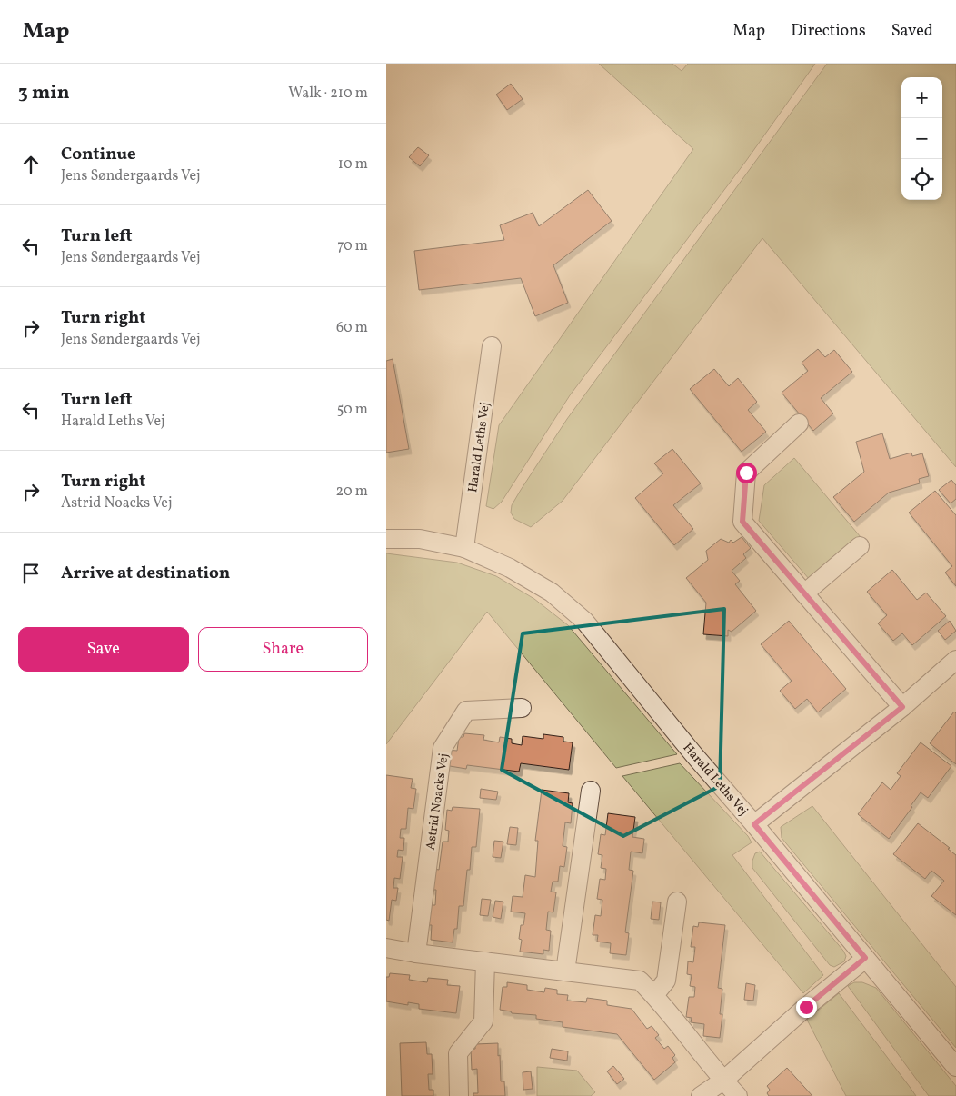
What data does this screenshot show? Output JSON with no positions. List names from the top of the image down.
{
  "streets": {
    "street": ["Harald Leths Vej", "Astrid Noacks Vej"]
  },
  "page": {
    "header": "Map",
    "nav": ["Map", "Directions", "Saved"],
    "heading": ["3 min", "Walk · 210 m"],
    "map_buttons": ["+", "−"],
    "list": [
      ["Continue", "Jens Søndergaards Vej", "10 m"],
      ["Turn left", "Jens Søndergaards Vej", "70 m"],
      ["Turn right", "Jens Søndergaards Vej", "60 m"],
      ["Turn left", "Harald Leths Vej", "50 m"],
      ["Turn right", "Astrid Noacks Vej", "20 m"],
      "Arrive at destination"
    ],
    "buttons": ["Save", "Share"]
  }
}
